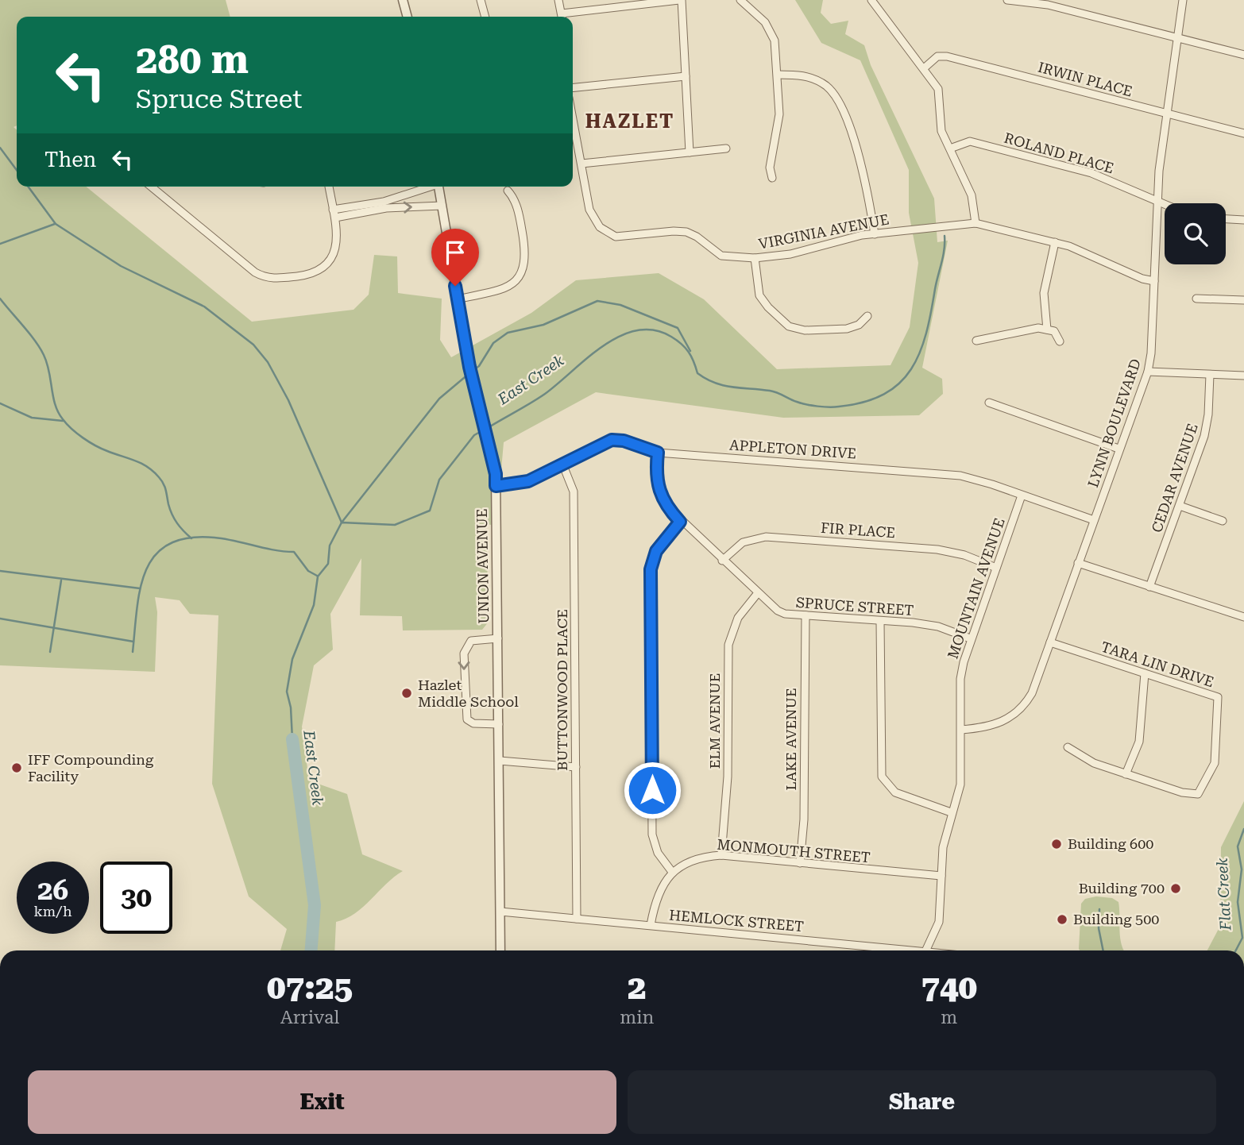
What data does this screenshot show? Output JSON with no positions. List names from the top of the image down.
{
  "streets": {
    "street": [
      "IRWIN PLACE",
      "ROLAND PLACE",
      "VIRGINIA AVENUE",
      "LYNN BOULEVARD",
      "APPLETON DRIVE",
      "CEDAR AVENUE",
      "FIR PLACE",
      "UNION AVENUE",
      "MOUNTAIN AVENUE",
      "SPRUCE STREET",
      "TARA LIN DRIVE",
      "BUTTONWOOD PLACE",
      "ELM AVENUE",
      "LAKE AVENUE",
      "MONMOUTH STREET",
      "HEMLOCK STREET"
    ]
  },
  "crossings": [
    ["IRWIN PLACE", "LYNN BOULEVARD"],
    ["ROLAND PLACE", "LYNN BOULEVARD"],
    ["VIRGINIA AVENUE", "LYNN BOULEVARD"],
    ["LYNN BOULEVARD", "APPLETON DRIVE"],
    ["LYNN BOULEVARD", "MOUNTAIN AVENUE"],
    ["LYNN BOULEVARD", "TARA LIN DRIVE"],
    ["APPLETON DRIVE", "UNION AVENUE"],
    ["APPLETON DRIVE", "MOUNTAIN AVENUE"],
    ["APPLETON DRIVE", "SPRUCE STREET"],
    ["APPLETON DRIVE", "BUTTONWOOD PLACE"],
    ["FIR PLACE", "MOUNTAIN AVENUE"],
    ["FIR PLACE", "SPRUCE STREET"],
    ["UNION AVENUE", "HEMLOCK STREET"],
    ["MOUNTAIN AVENUE", "SPRUCE STREET"],
    ["MOUNTAIN AVENUE", "MONMOUTH STREET"],
    ["SPRUCE STREET", "ELM AVENUE"],
    ["SPRUCE STREET", "LAKE AVENUE"],
    ["BUTTONWOOD PLACE", "HEMLOCK STREET"],
    ["ELM AVENUE", "MONMOUTH STREET"],
    ["LAKE AVENUE", "MONMOUTH STREET"]
  ],
  "districts": ["HAZLET"],
  "water": ["East Creek", "Flat Creek"],
  "places": [
    "Hazlet Middle School",
    "IFF Compounding Facility",
    "Building 600",
    "Building 700",
    "Building 500"
  ],
  "page": {
    "turn": ["280 m", "Spruce Street"],
    "then": "Then",
    "speed": "26 km/h",
    "limit": "30",
    "eta": [
      "07:25",
      "Arrival",
      "2",
      "min",
      "740",
      "m"
    ],
    "buttons": ["Exit", "Share"]
  }
}
